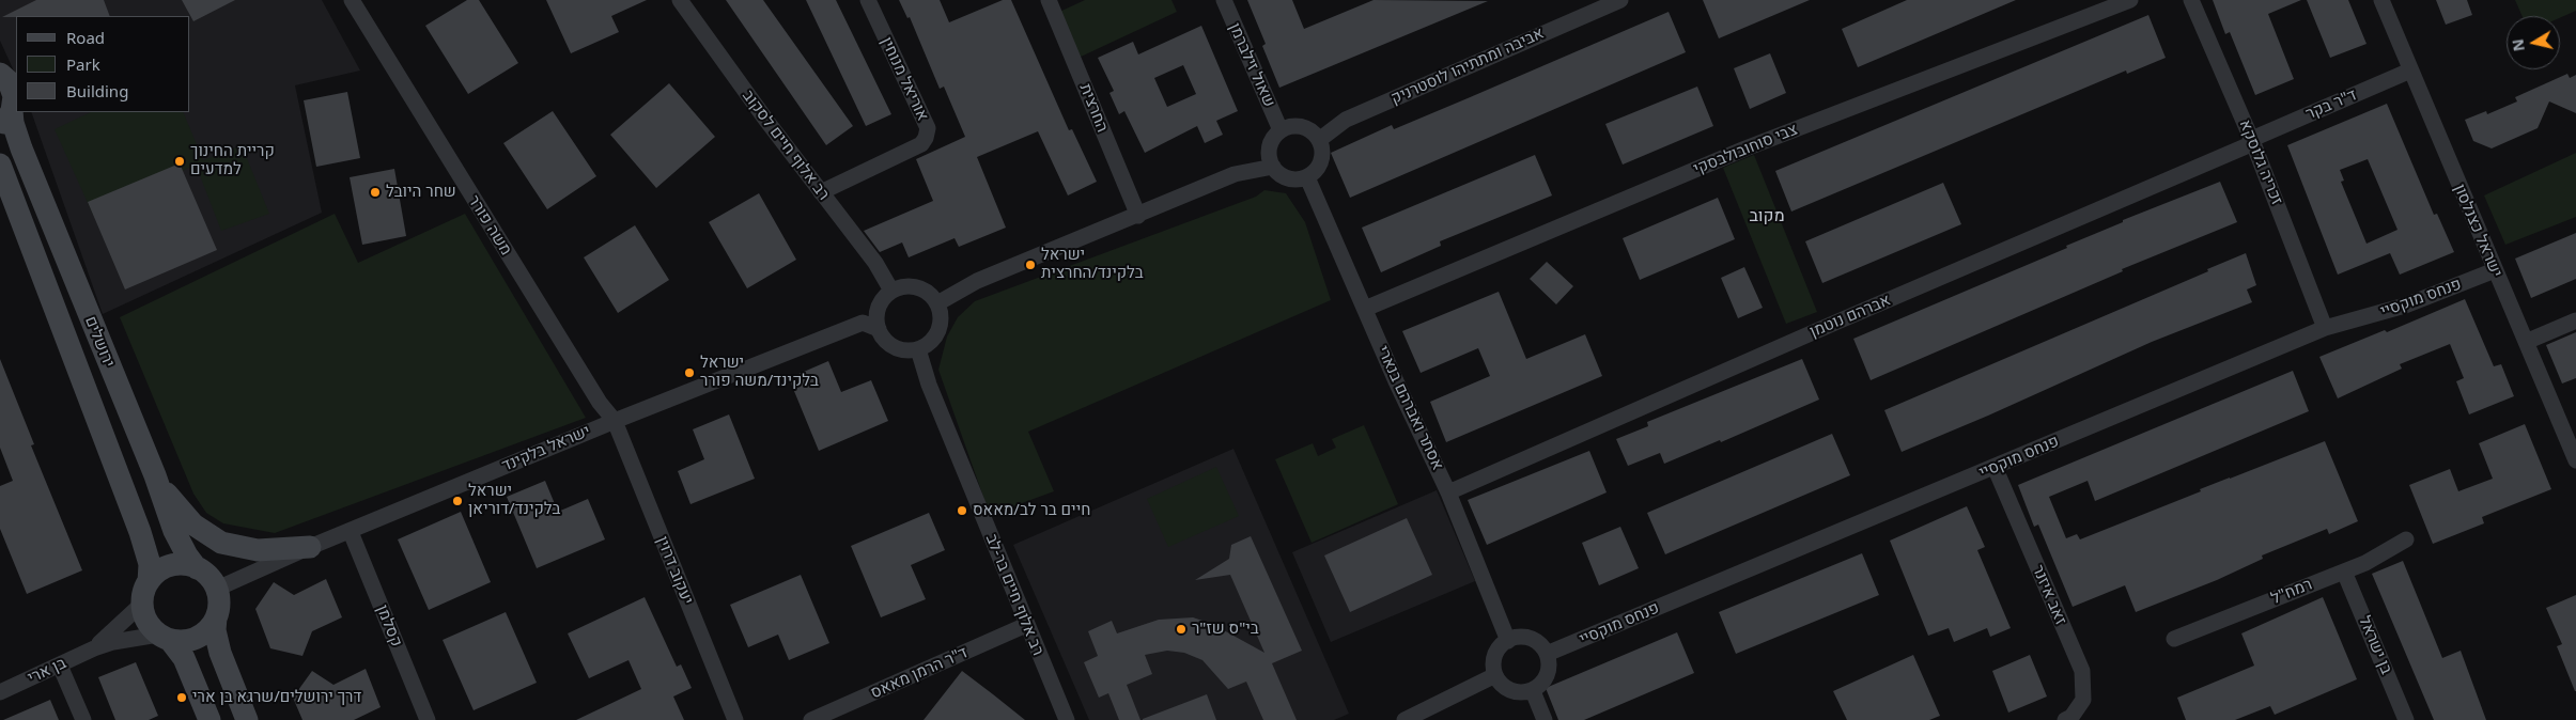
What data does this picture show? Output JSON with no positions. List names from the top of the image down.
{
  "streets": {
    "street": [
      "שאול זילברמן",
      "אביבה ומתתיהו לוסטרניק",
      "אוריאל מנוחין",
      "ד\"ר בקר",
      "החרצית",
      "רב אלוף חיים לסקוב",
      "צבי סוחובולבסקי",
      "זכריה גלוסקא",
      "משה פורר",
      "ישראל כצנלסון",
      "פנחס מוקסיי",
      "אברהם נוטמן",
      "ירושלים",
      "אסתר ואברהם בנארי",
      "ישראל בלקינד",
      "יעקוב דרוין",
      "רמח\"ל",
      "רב אלוף חיים בר-לב",
      "זאב איזנר",
      "קסלמן",
      "בן ישראל",
      "בן ארי",
      "ד\"ר הרמן מאאס"
    ]
  },
  "crossings": [
    ["שאול זילברמן", "אביבה ומתתיהו לוסטרניק"],
    ["שאול זילברמן", "אסתר ואברהם בנארי"],
    ["אביבה ומתתיהו לוסטרניק", "אסתר ואברהם בנארי"],
    ["אוריאל מנוחין", "רב אלוף חיים לסקוב"],
    ["ד\"ר בקר", "זכריה גלוסקא"],
    ["ד\"ר בקר", "ישראל כצנלסון"],
    ["ד\"ר בקר", "אברהם נוטמן"],
    ["רב אלוף חיים לסקוב", "ישראל בלקינד"],
    ["רב אלוף חיים לסקוב", "רב אלוף חיים בר-לב"],
    ["צבי סוחובולבסקי", "אסתר ואברהם בנארי"],
    ["זכריה גלוסקא", "פנחס מוקסיי"],
    ["זכריה גלוסקא", "אברהם נוטמן"],
    ["משה פורר", "ישראל בלקינד"],
    ["משה פורר", "יעקוב דרוין"],
    ["ישראל כצנלסון", "פנחס מוקסיי"],
    ["פנחס מוקסיי", "אסתר ואברהם בנארי"],
    ["פנחס מוקסיי", "זאב איזנר"],
    ["אברהם נוטמן", "אסתר ואברהם בנארי"],
    ["ירושלים", "ישראל בלקינד"],
    ["ירושלים", "בן ארי"],
    ["ישראל בלקינד", "יעקוב דרוין"],
    ["ישראל בלקינד", "רב אלוף חיים בר-לב"],
    ["ישראל בלקינד", "קסלמן"],
    ["ישראל בלקינד", "בן ארי"],
    ["רמח\"ל", "בן ישראל"],
    ["רב אלוף חיים בר-לב", "ד\"ר הרמן מאאס"]
  ],
  "districts": ["מקוב"],
  "places": [
    "קריית החינוך למדעים",
    "שחר היובל",
    "ישראל בלקינד/החרצית",
    "ישראל בלקינד/משה פורר",
    "ישראל בלקינד/דוריאן",
    "חיים בר לב/מאאס",
    "בי\"ס שז\"ר",
    "דרך ירושלים/שרגא בן ארי"
  ],
  "legend": ["Road", "Park", "Building"],
  "north": "left"
}
